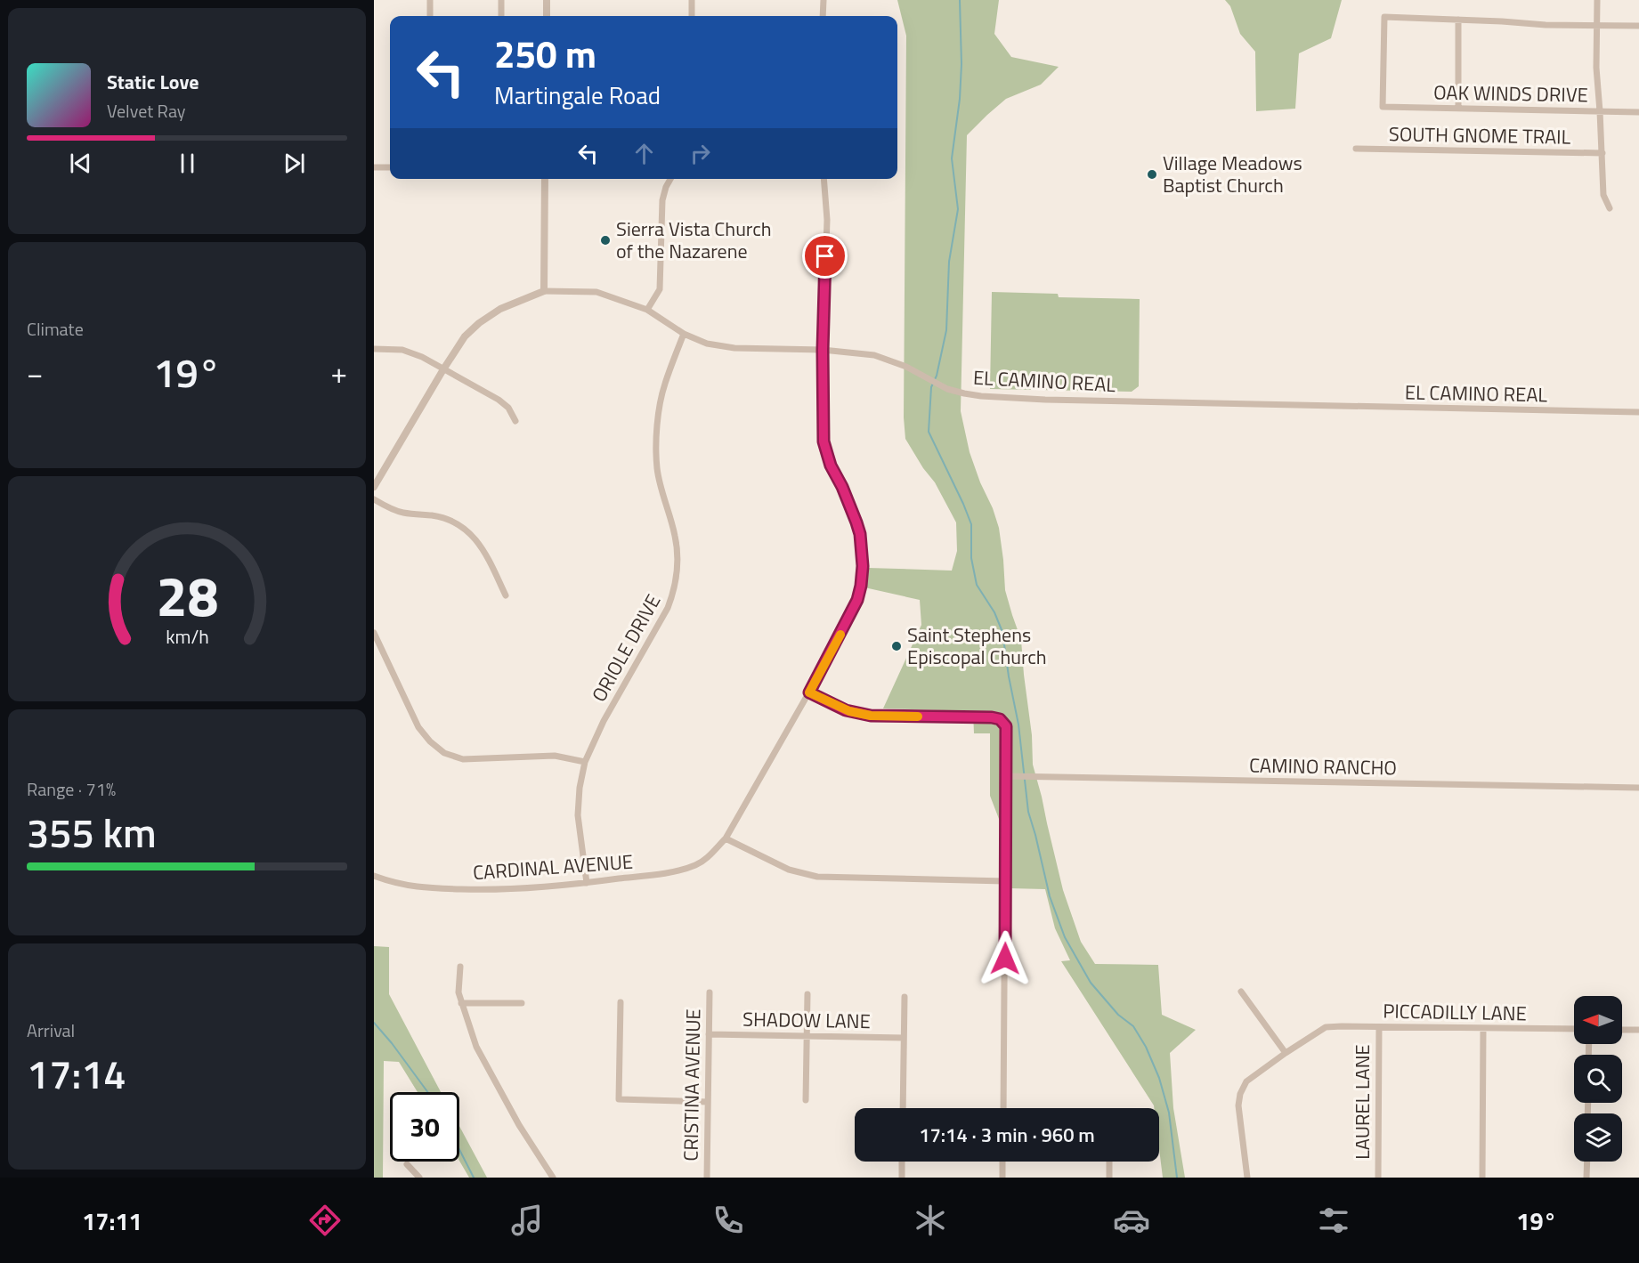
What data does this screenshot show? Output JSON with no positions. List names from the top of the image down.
{
  "streets": {
    "street": [
      "OAK WINDS DRIVE",
      "SOUTH GNOME TRAIL",
      "EL CAMINO REAL",
      "ORIOLE DRIVE",
      "CAMINO RANCHO",
      "CARDINAL AVENUE",
      "PICCADILLY LANE",
      "SHADOW LANE",
      "CRISTINA AVENUE",
      "LAUREL LANE"
    ]
  },
  "crossings": [
    ["EL CAMINO REAL", "ORIOLE DRIVE"],
    ["EL CAMINO REAL", "CARDINAL AVENUE"],
    ["ORIOLE DRIVE", "CARDINAL AVENUE"],
    ["PICCADILLY LANE", "LAUREL LANE"],
    ["SHADOW LANE", "CRISTINA AVENUE"]
  ],
  "places": ["Village Meadows Baptist Church", "Sierra Vista Church of the Nazarene", "Saint Stephens Episcopal Church"],
  "north": "left",
  "page": {
    "turn": ["250 m", "Martingale Road"],
    "song": ["Static Love", "Velvet Ray"],
    "tile": [
      "Climate",
      ["Range · 71%", "355 km"],
      ["Arrival", "17:14"]
    ],
    "heat": ["−", "19°", "+"],
    "limit": "30",
    "trip": "17:14 · 3 min · 960 m",
    "tabs": ["17:11", "19°"],
    "gauge": ["28", "km/h"]
  }
}
